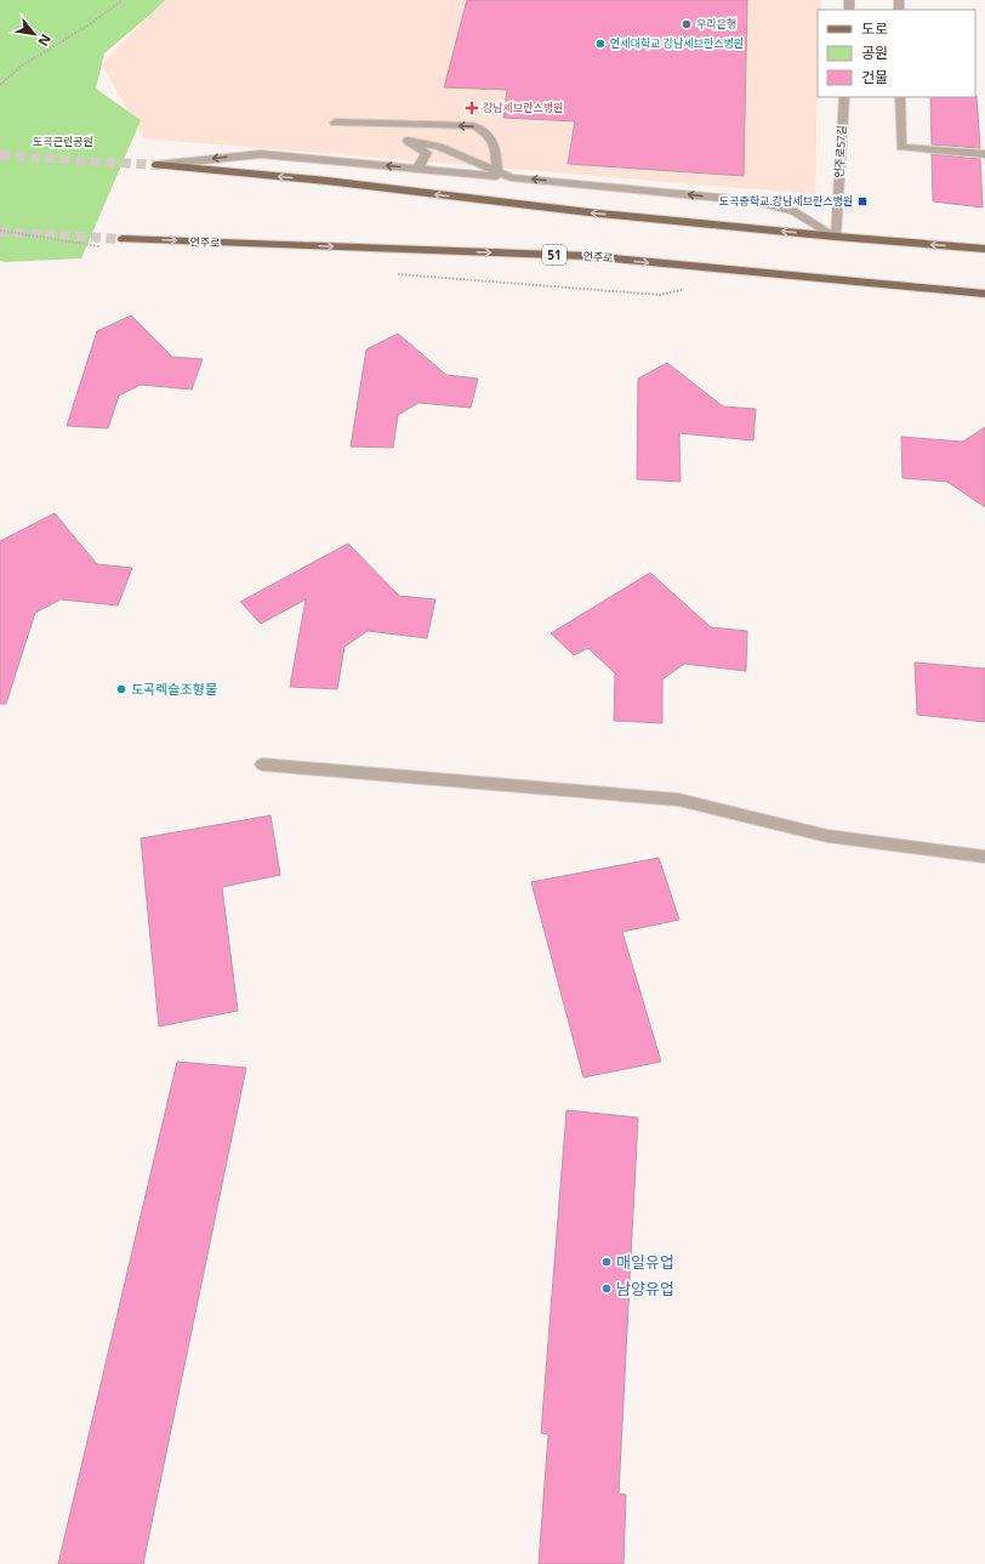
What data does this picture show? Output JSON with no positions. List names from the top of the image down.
{
  "streets": {
    "main road": ["언주로", "51"],
    "street": ["언주로57길"]
  },
  "parks": ["도곡근린공원"],
  "places": {
    "other": [
      "우리은행",
      "연세대학교 강남세브란스병원",
      "도곡렉슬조형물",
      "매일유업",
      "남양유업"
    ],
    "health": ["강남세브란스병원"],
    "transit": ["도곡중학교.강남세브란스병원"]
  },
  "legend": ["도로", "공원", "건물"],
  "north": "bottom right"
}
